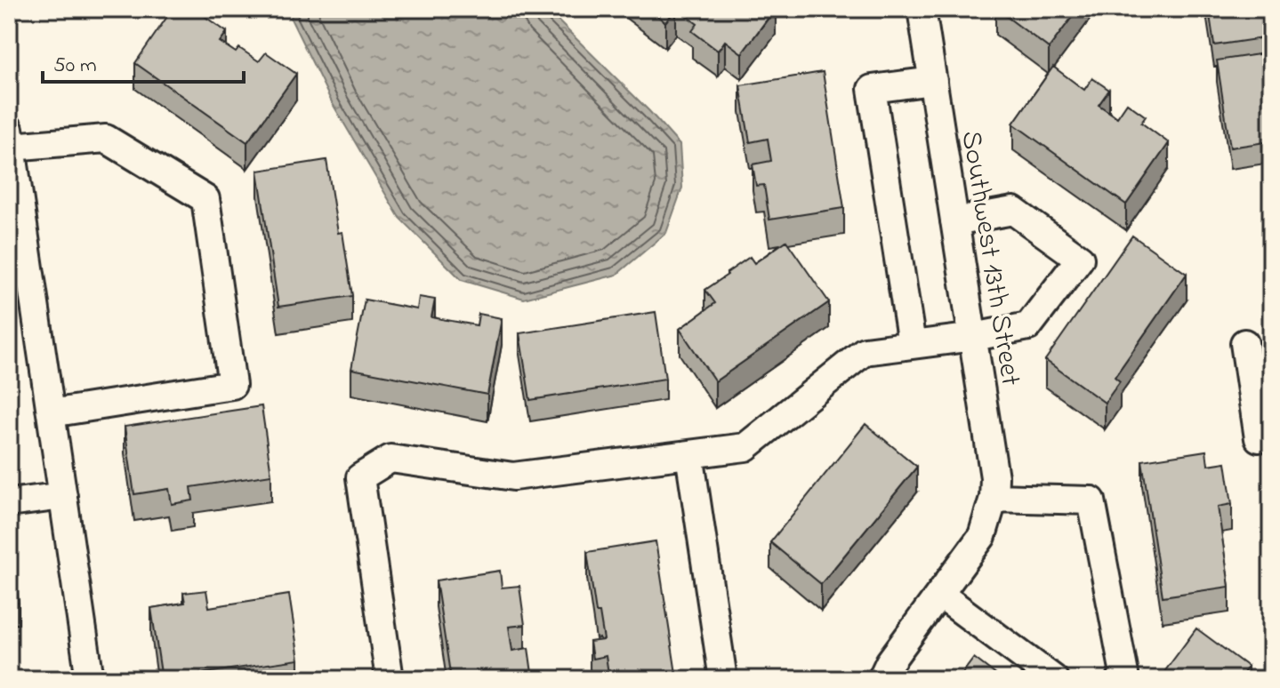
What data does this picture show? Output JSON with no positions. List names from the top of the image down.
{
  "streets": {
    "street": ["Southwest 13th Street"]
  },
  "scale_bar": "50 m"
}
